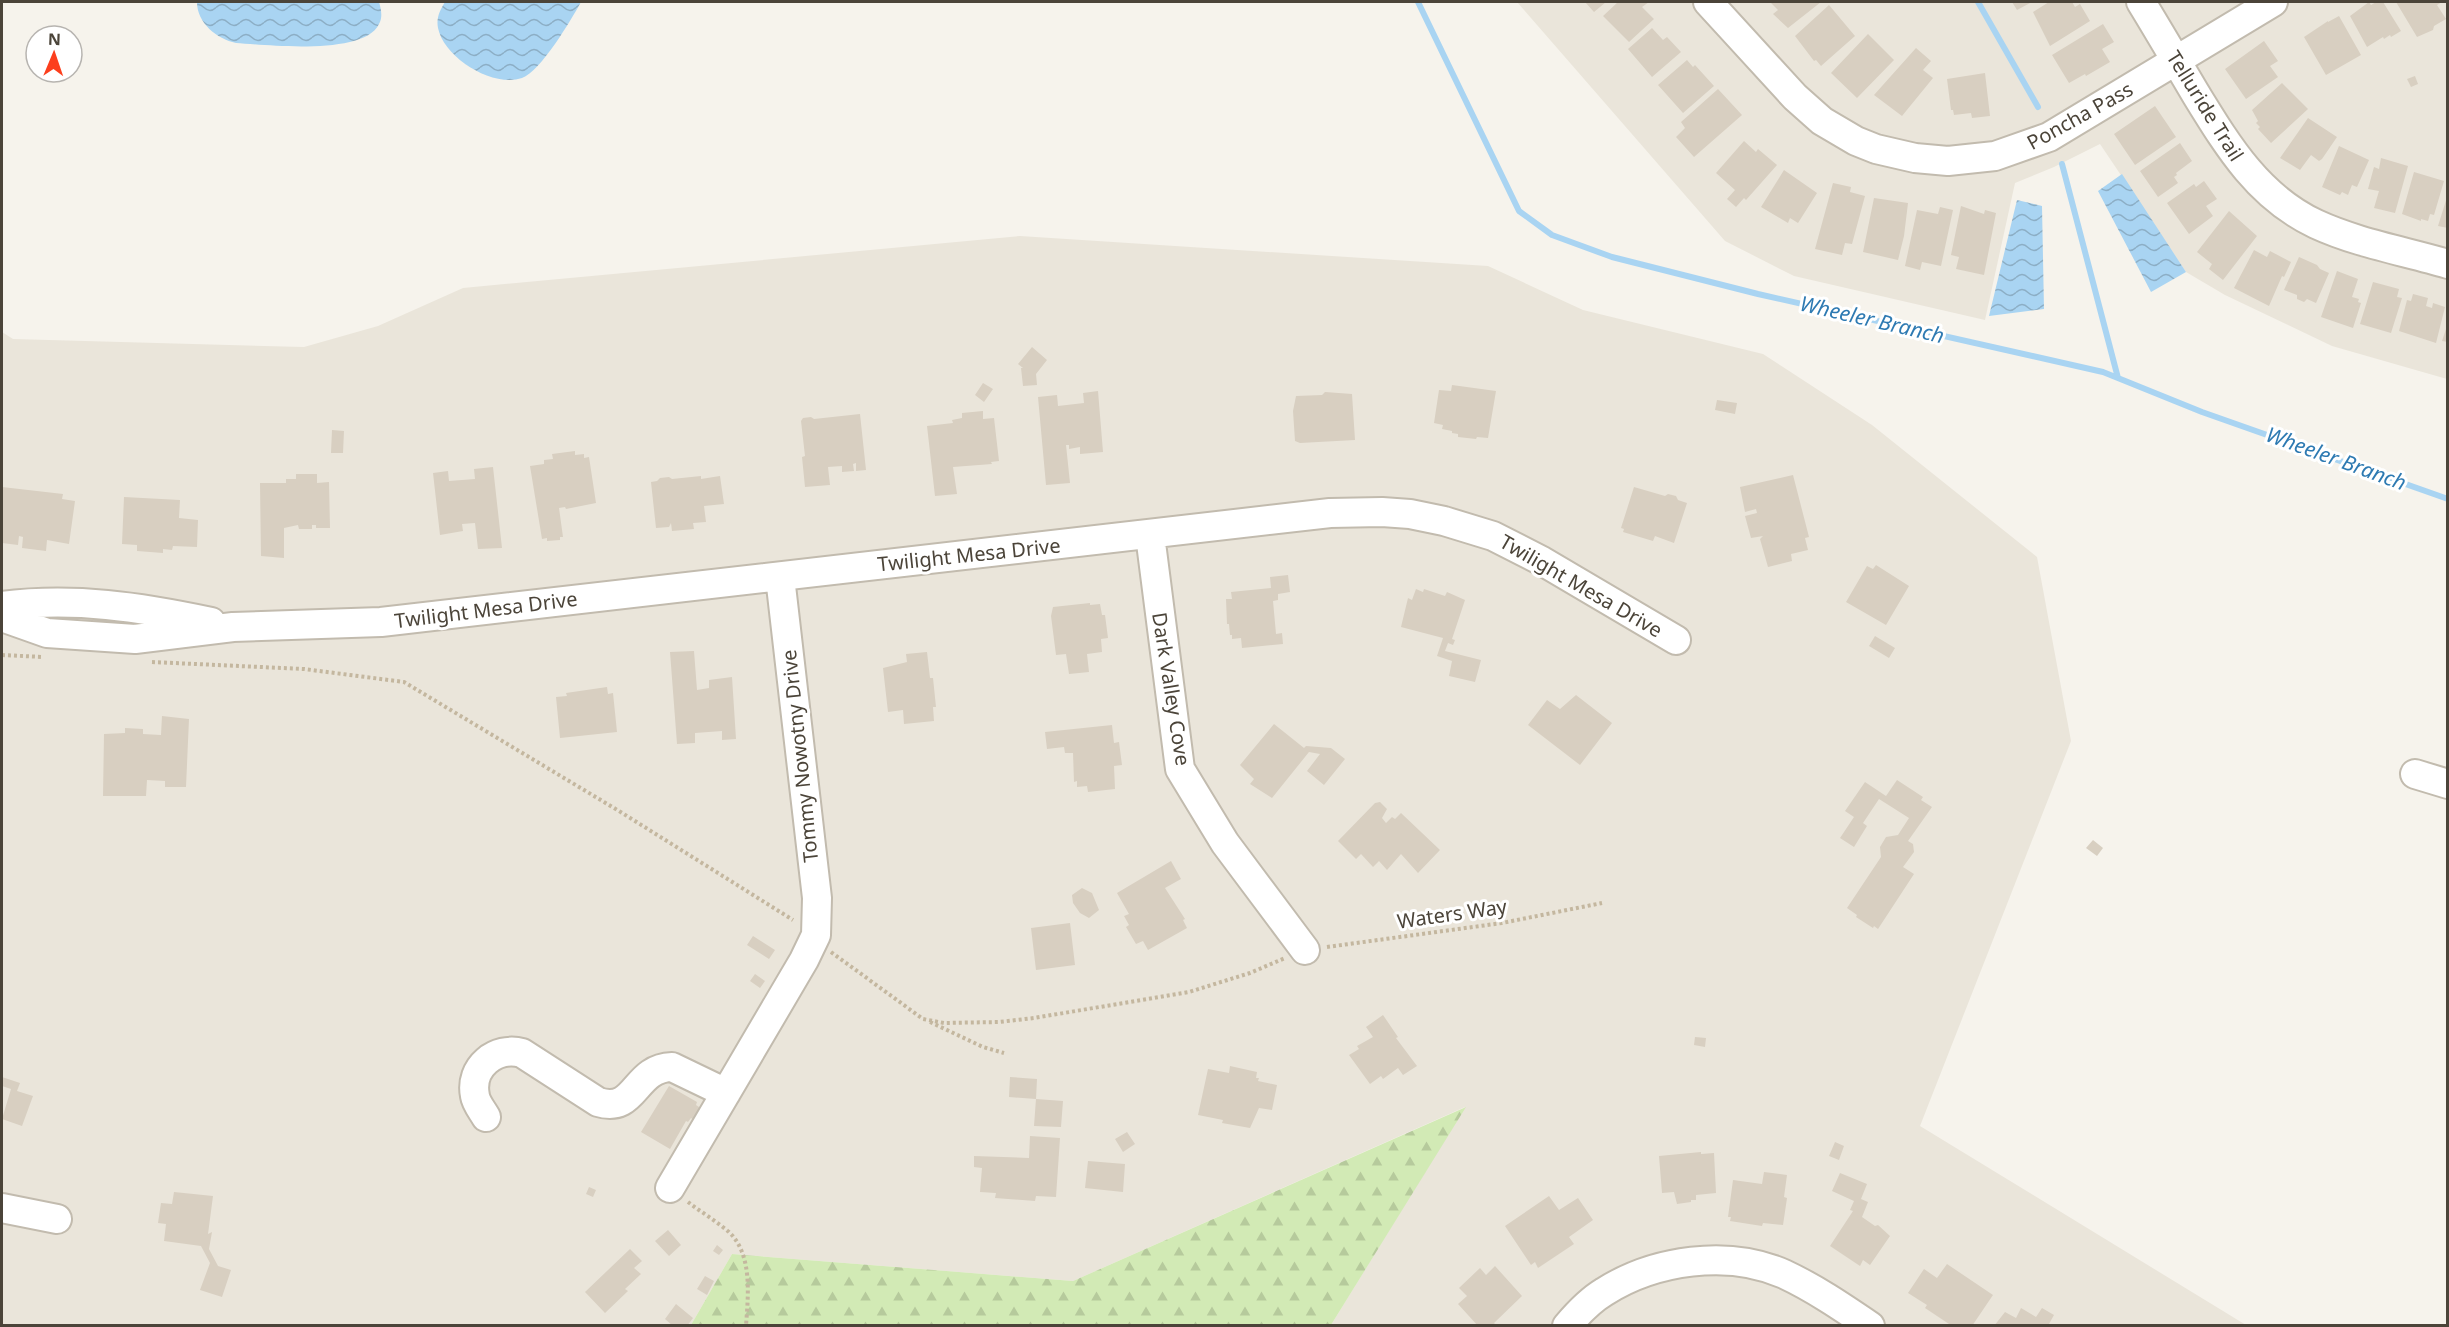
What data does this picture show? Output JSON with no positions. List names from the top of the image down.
{
  "streets": {
    "street": [
      "Telluride Trail",
      "Poncha Pass",
      "Twilight Mesa Drive",
      "Dark Valley Cove",
      "Tommy Nowotny Drive"
    ],
    "path": ["Waters Way"]
  },
  "crossings": [
    ["Telluride Trail", "Poncha Pass"],
    ["Twilight Mesa Drive", "Dark Valley Cove"],
    ["Twilight Mesa Drive", "Tommy Nowotny Drive"],
    ["Dark Valley Cove", "Waters Way"]
  ],
  "water": ["Wheeler Branch"],
  "north": "top"
}
